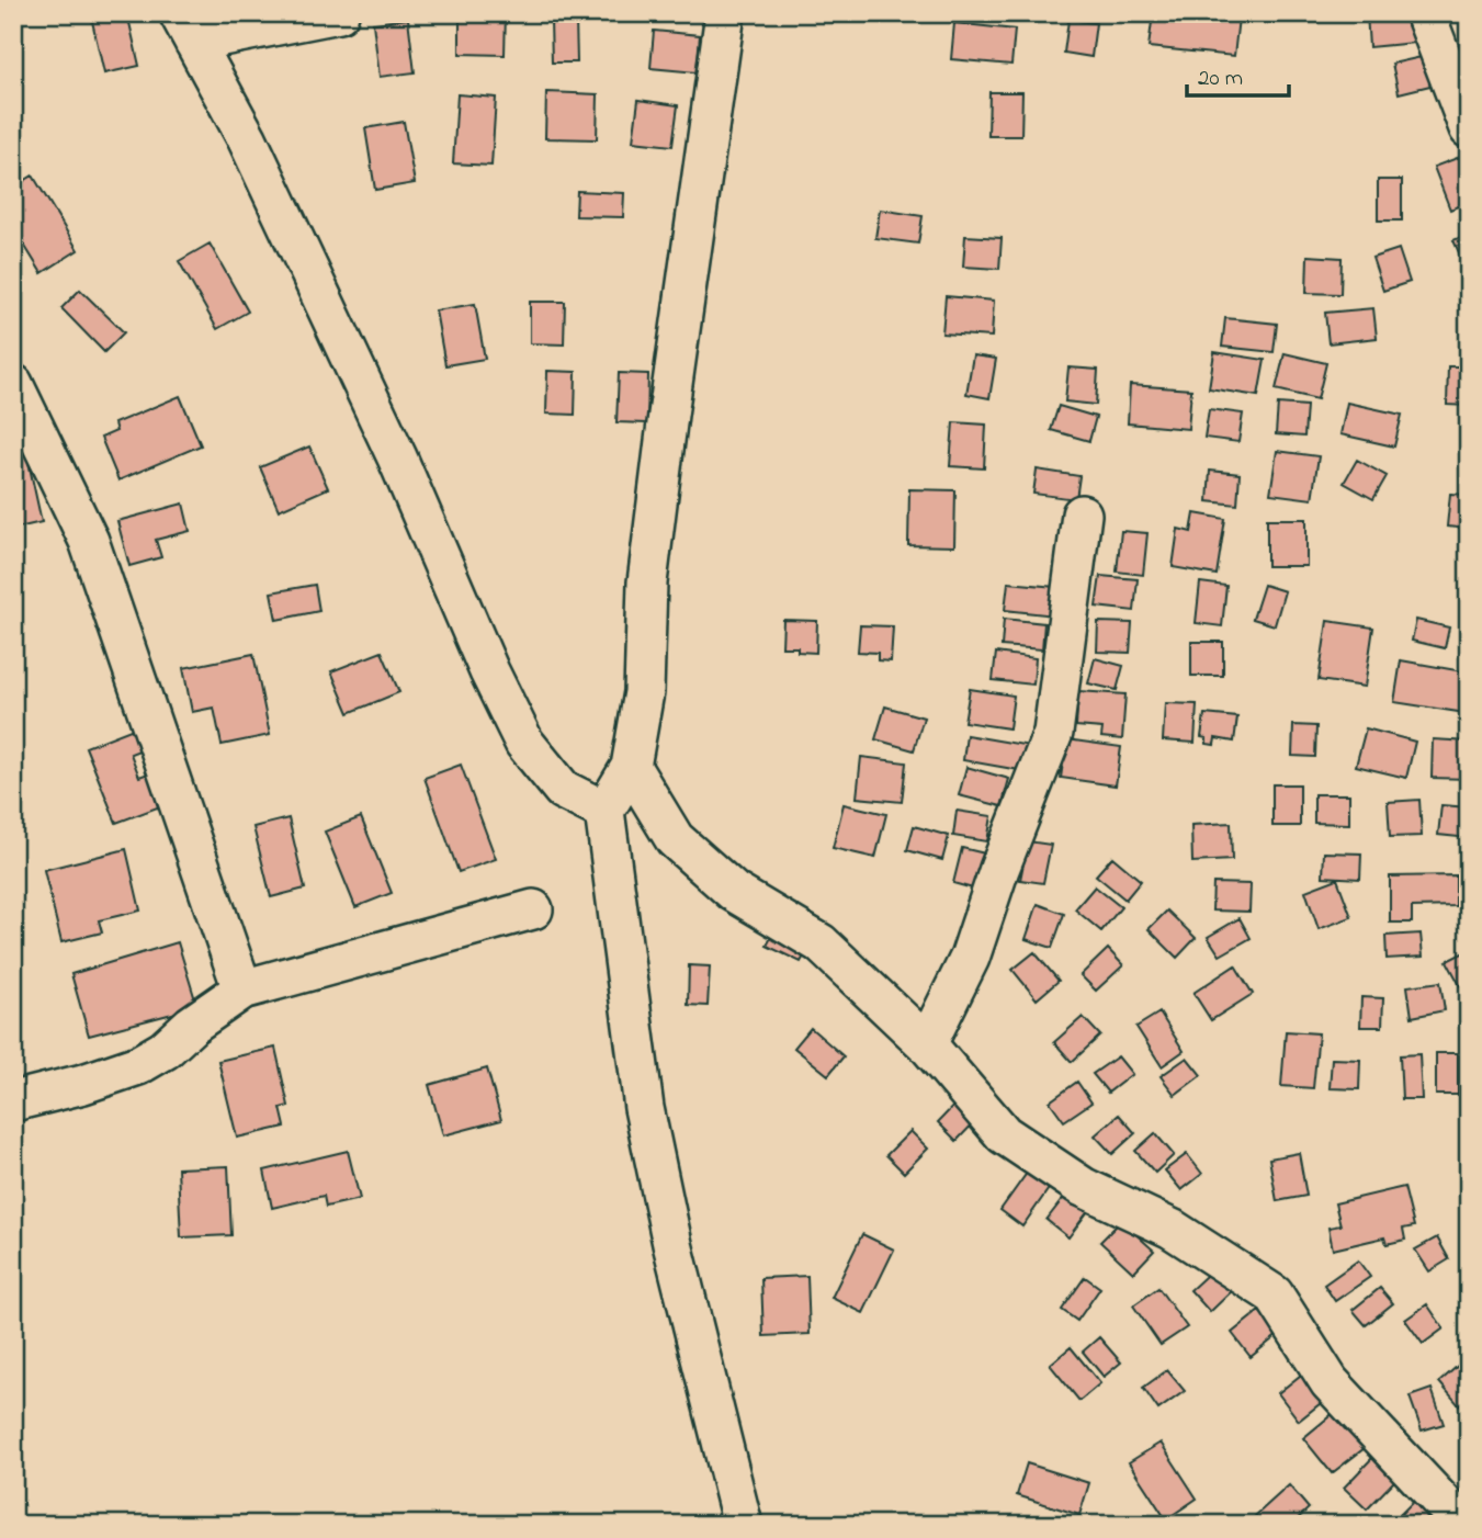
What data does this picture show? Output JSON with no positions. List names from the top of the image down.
{
  "scale_bar": "20 m"
}
